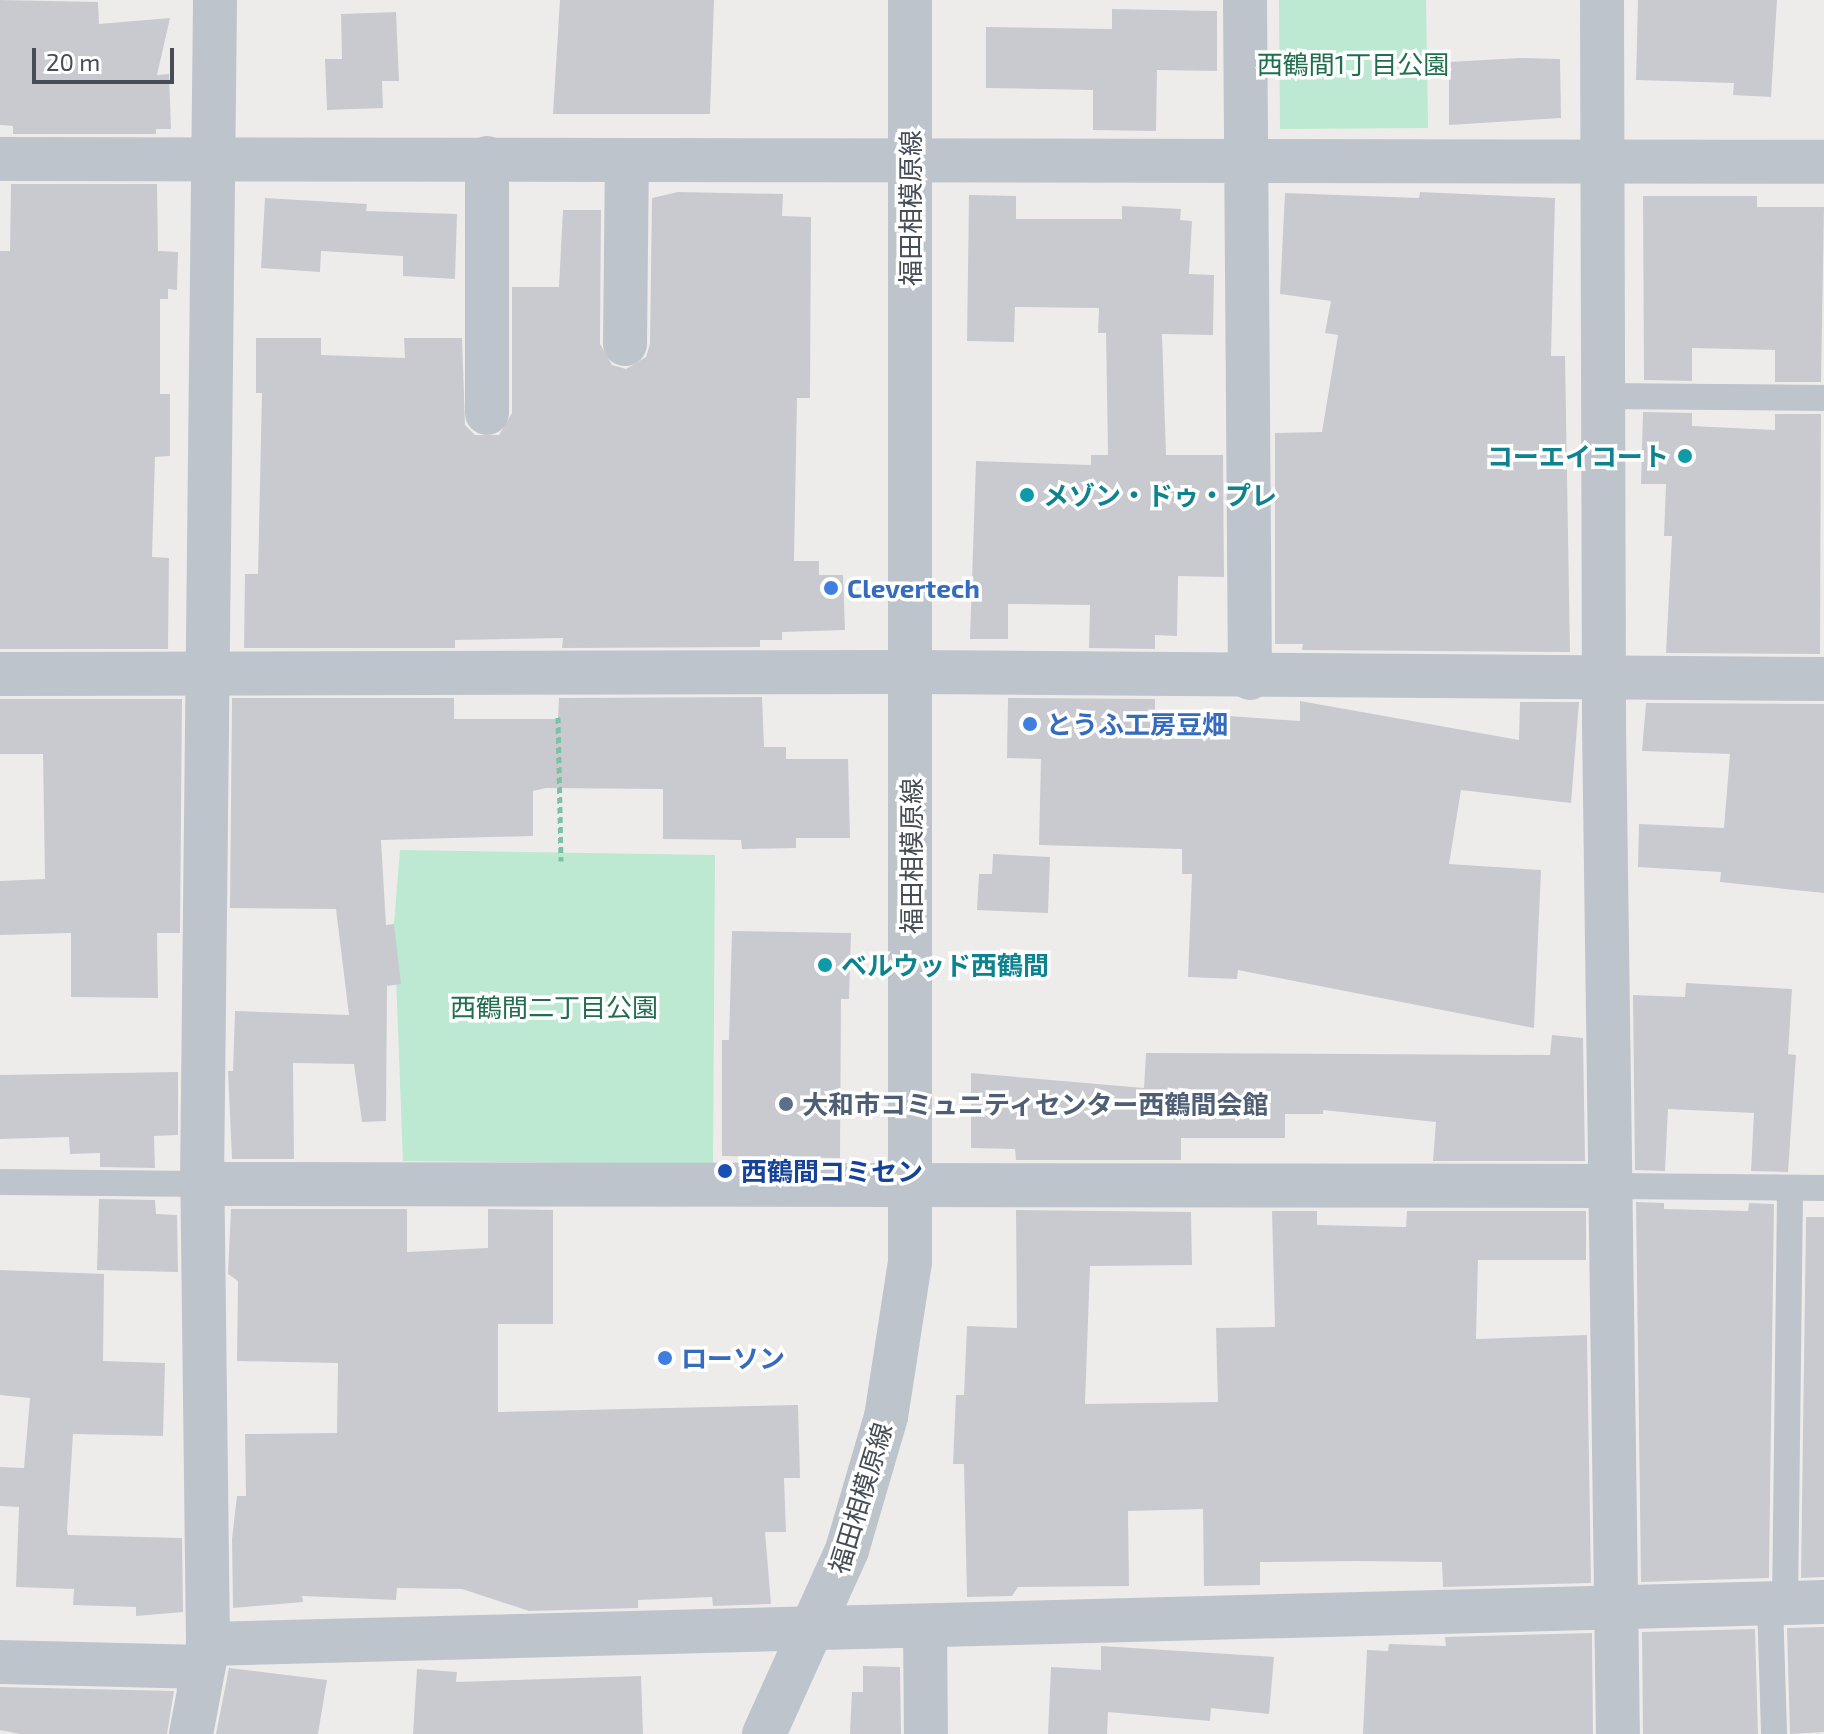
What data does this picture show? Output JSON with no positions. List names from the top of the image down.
{
  "streets": {
    "street": ["福田相模原線"]
  },
  "parks": ["西鶴間1丁目公園", "西鶴間二丁目公園"],
  "places": [
    "コーエイコート",
    "メゾン・ドゥ・プレ",
    "Clevertech",
    "とうふ工房豆畑",
    "ベルウッド西鶴間",
    "大和市コミュニティセンター西鶴間会館",
    "西鶴間コミセン",
    "ローソン"
  ],
  "scale_bar": "20 m"
}
